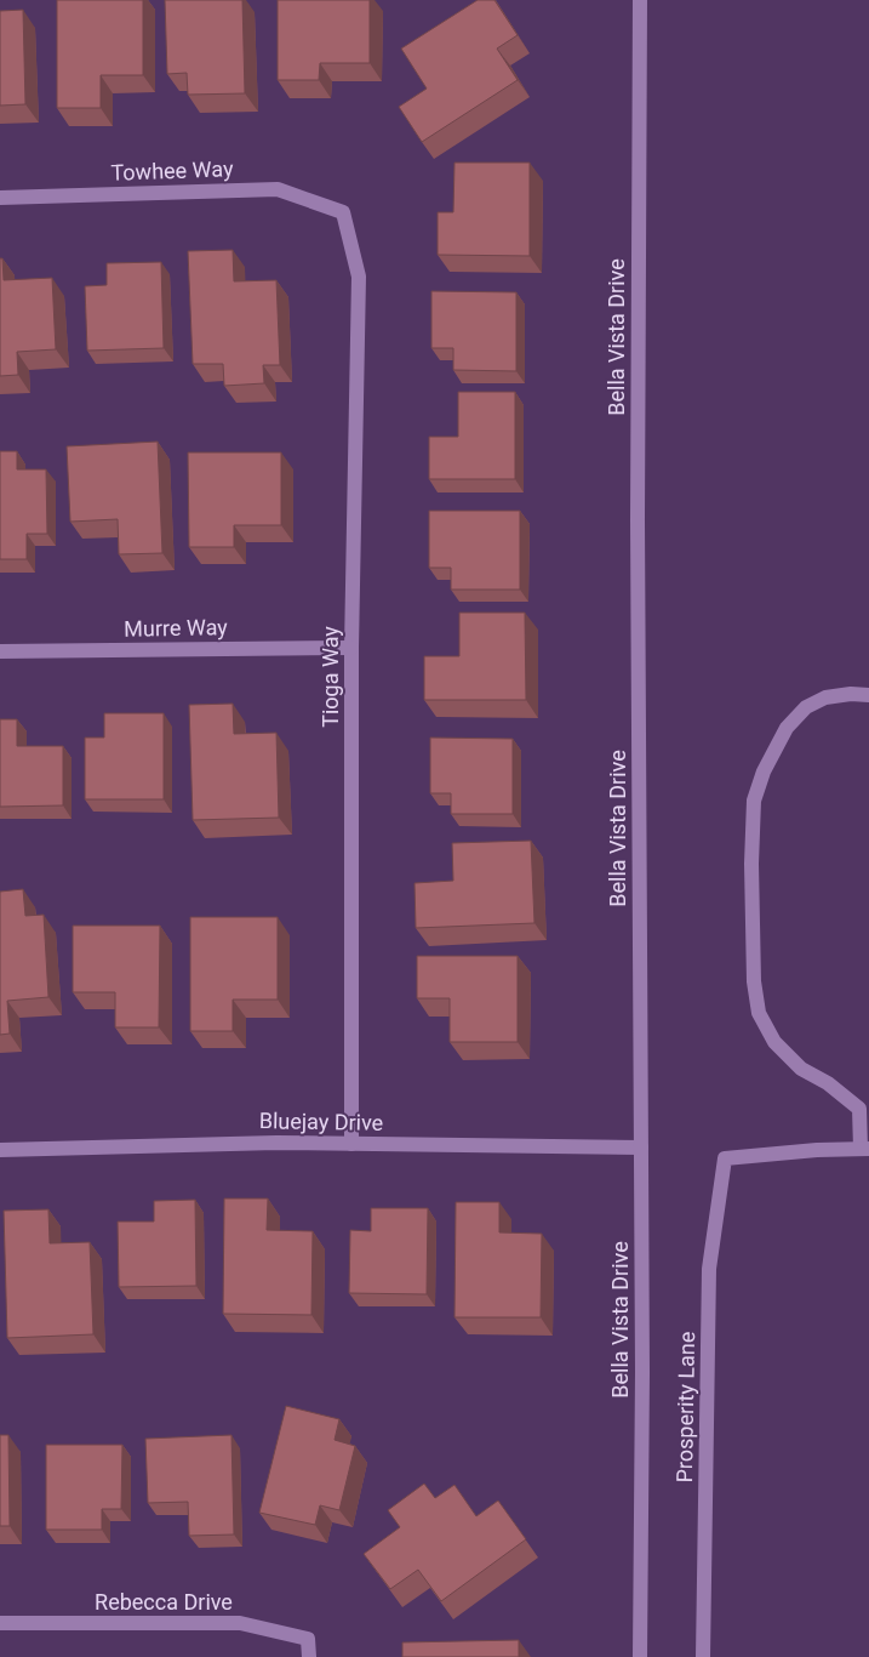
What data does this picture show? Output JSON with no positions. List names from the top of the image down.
{
  "streets": {
    "street": [
      "Towhee Way",
      "Bella Vista Drive",
      "Murre Way",
      "Tioga Way",
      "Bluejay Drive",
      "Prosperity Lane",
      "Rebecca Drive"
    ]
  },
  "crossings": [
    ["Towhee Way", "Tioga Way"],
    ["Bella Vista Drive", "Bluejay Drive"],
    ["Murre Way", "Tioga Way"],
    ["Tioga Way", "Bluejay Drive"]
  ]
}
